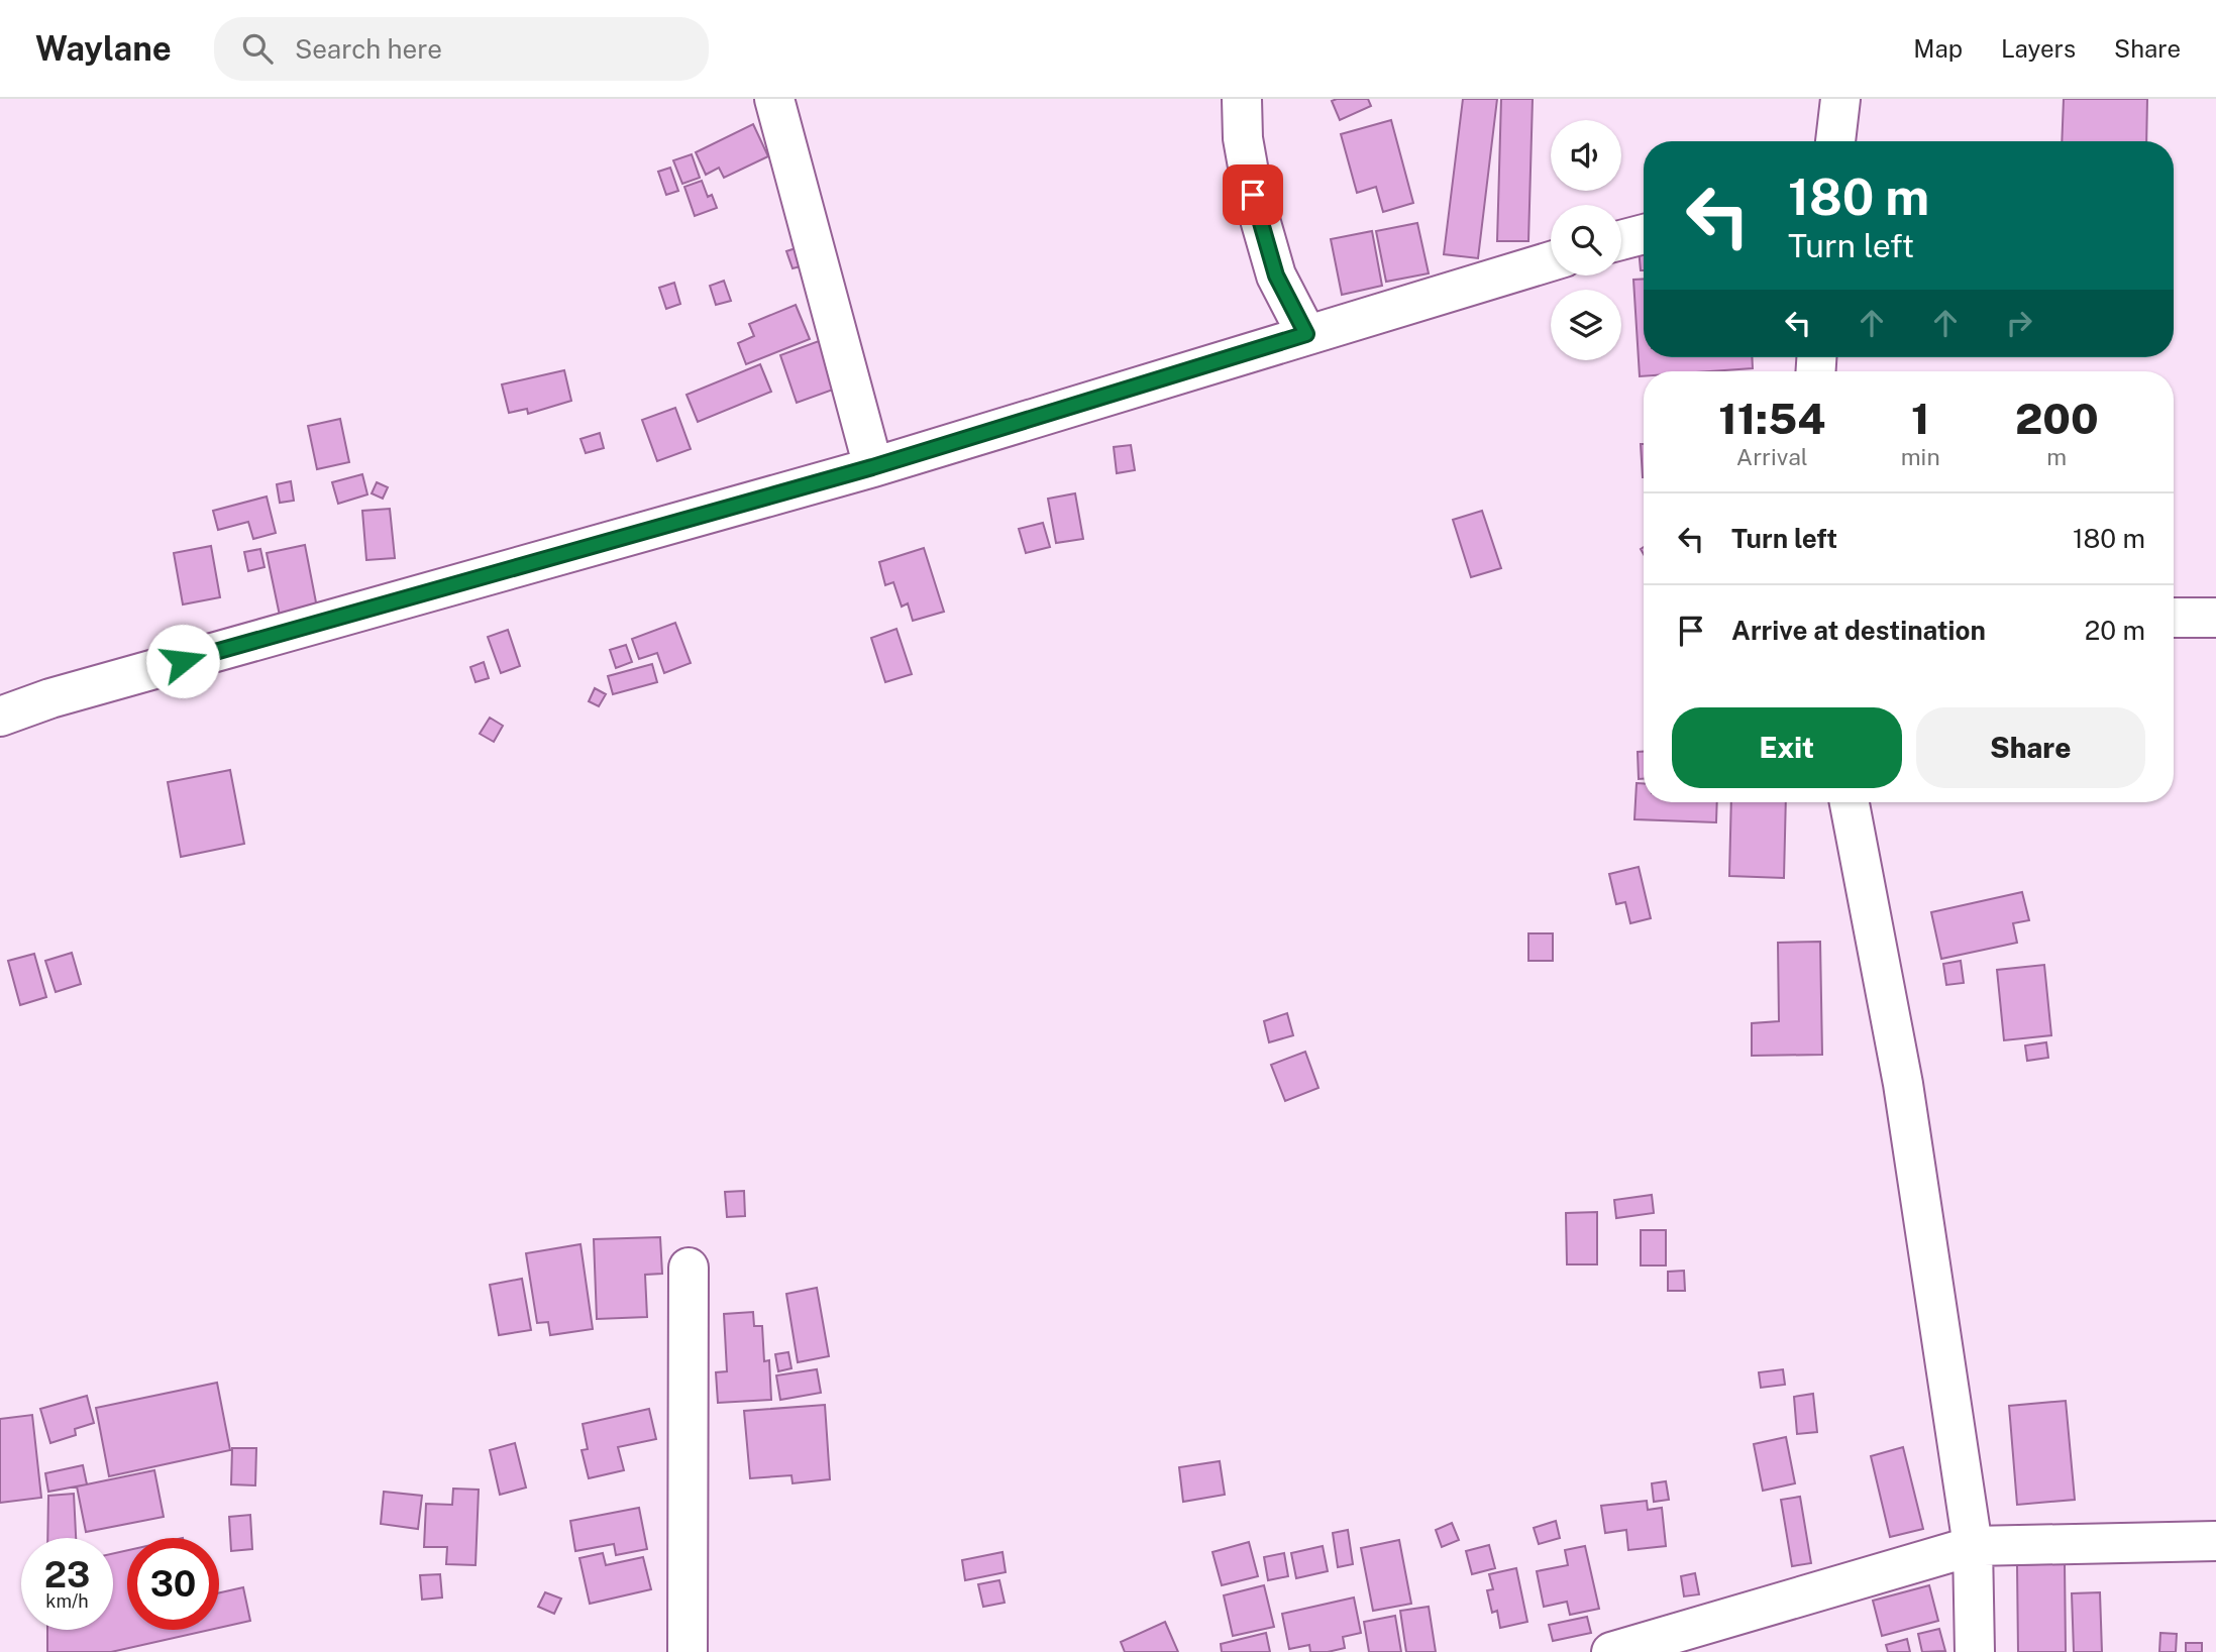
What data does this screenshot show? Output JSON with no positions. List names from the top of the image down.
{
  "page": {
    "header": "Waylane",
    "search": "Search here",
    "nav": ["Map", "Layers", "Share"],
    "turn": ["180 m", "Turn left"],
    "eta": [
      "11:54",
      "Arrival",
      "1",
      "min",
      "200",
      "m"
    ],
    "list": [
      {
        "name": "Turn left",
        "value": "180 m"
      },
      {
        "name": "Arrive at destination",
        "value": "20 m"
      }
    ],
    "buttons": ["Exit", "Share"],
    "speed": "23 km/h",
    "limit": "30"
  }
}
